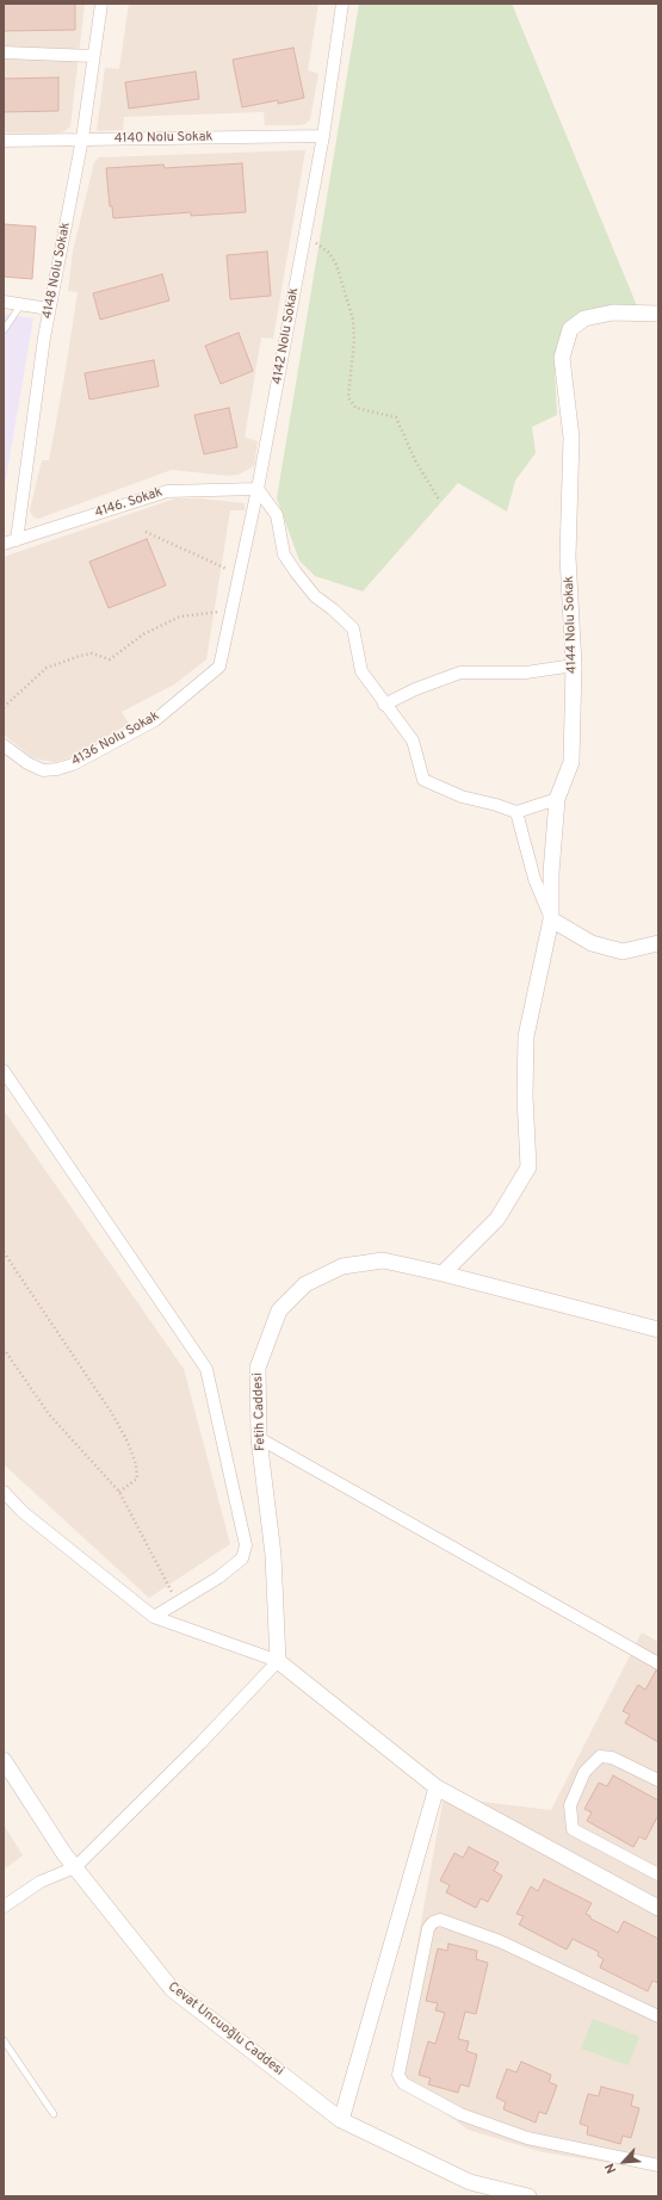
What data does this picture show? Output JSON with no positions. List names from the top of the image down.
{
  "streets": {
    "street": [
      "4140 Nolu Sokak",
      "4148 Nolu Sokak",
      "4142 Nolu Sokak",
      "4146. Sokak",
      "4144 Nolu Sokak",
      "4136 Nolu Sokak",
      "Fetih Caddesi",
      "Cevat Uncuoğlu Caddesi"
    ]
  },
  "crossings": [
    ["4140 Nolu Sokak", "4148 Nolu Sokak"],
    ["4140 Nolu Sokak", "4142 Nolu Sokak"],
    ["4148 Nolu Sokak", "4146. Sokak"],
    ["4142 Nolu Sokak", "4146. Sokak"],
    ["4142 Nolu Sokak", "4136 Nolu Sokak"],
    ["4144 Nolu Sokak", "Fetih Caddesi"]
  ],
  "north": "bottom left"
}
